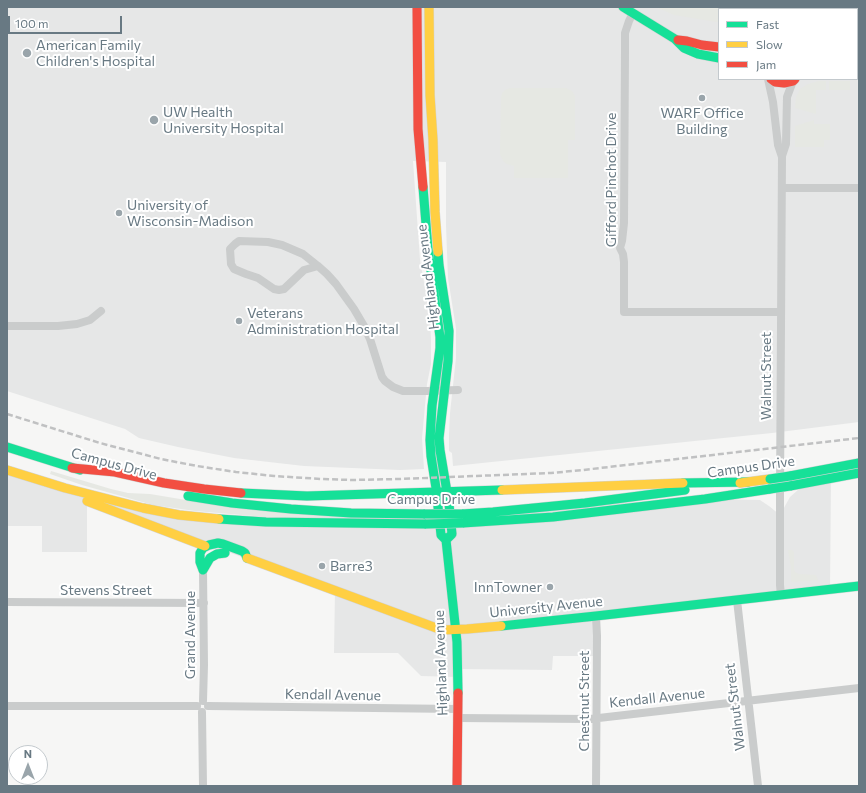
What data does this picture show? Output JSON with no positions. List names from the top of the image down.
{
  "streets": {
    "main road": ["Highland Avenue", "Campus Drive", "University Avenue"],
    "street": [
      "Gifford Pinchot Drive",
      "Walnut Street",
      "Stevens Street",
      "Grand Avenue",
      "Kendall Avenue",
      "Chestnut Street"
    ]
  },
  "crossings": [
    ["Gifford Pinchot Drive", "Walnut Street"],
    ["Highland Avenue", "University Avenue"],
    ["Highland Avenue", "Kendall Avenue"],
    ["Walnut Street", "University Avenue"],
    ["Walnut Street", "Kendall Avenue"],
    ["Stevens Street", "Grand Avenue"],
    ["University Avenue", "Chestnut Street"],
    ["Grand Avenue", "Kendall Avenue"],
    ["Kendall Avenue", "Chestnut Street"]
  ],
  "places": [
    "American Family Children's Hospital",
    "WARF Office Building",
    "UW Health University Hospital",
    "University of Wisconsin-Madison",
    "Veterans Administration Hospital",
    "Barre3",
    "InnTowner"
  ],
  "legend": ["Fast", "Slow", "Jam"],
  "scale_bar": "100 m",
  "north": "top"
}
